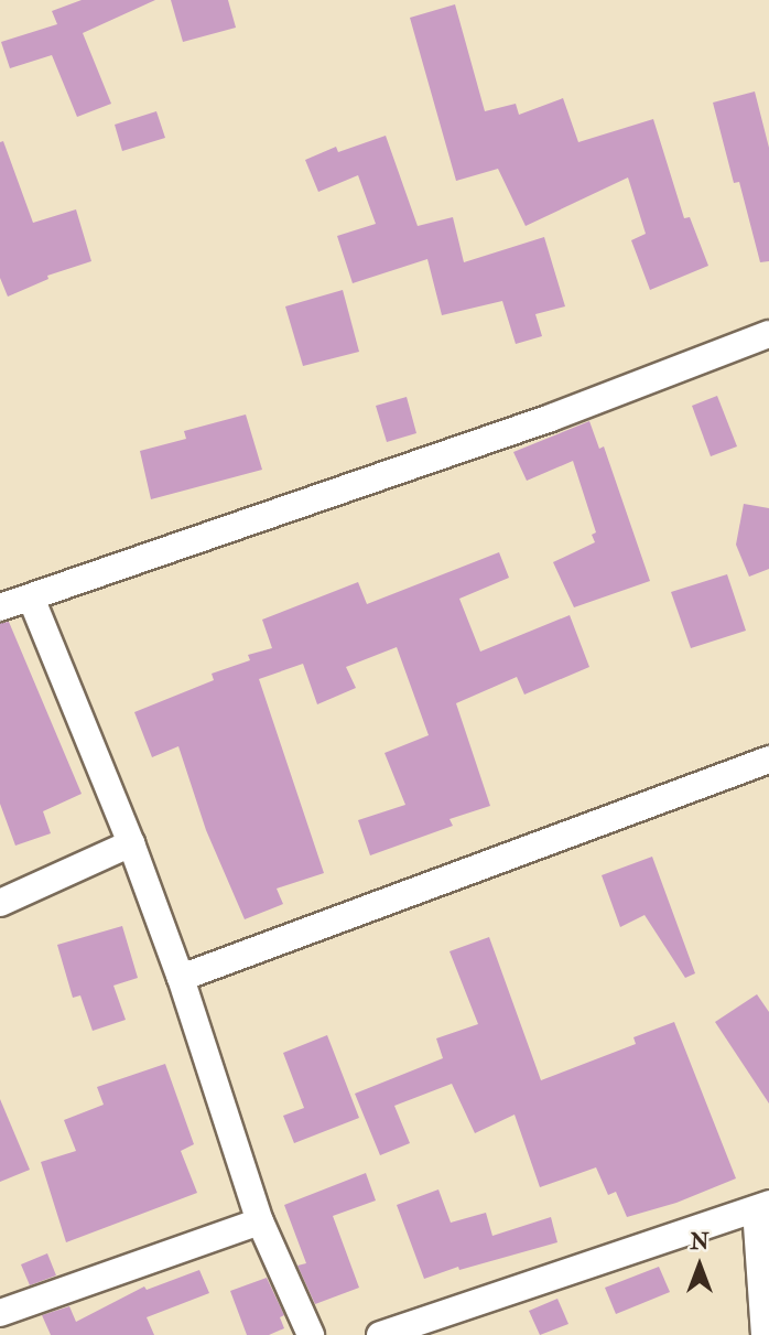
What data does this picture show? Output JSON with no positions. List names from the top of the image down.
{
  "north": "top"
}
